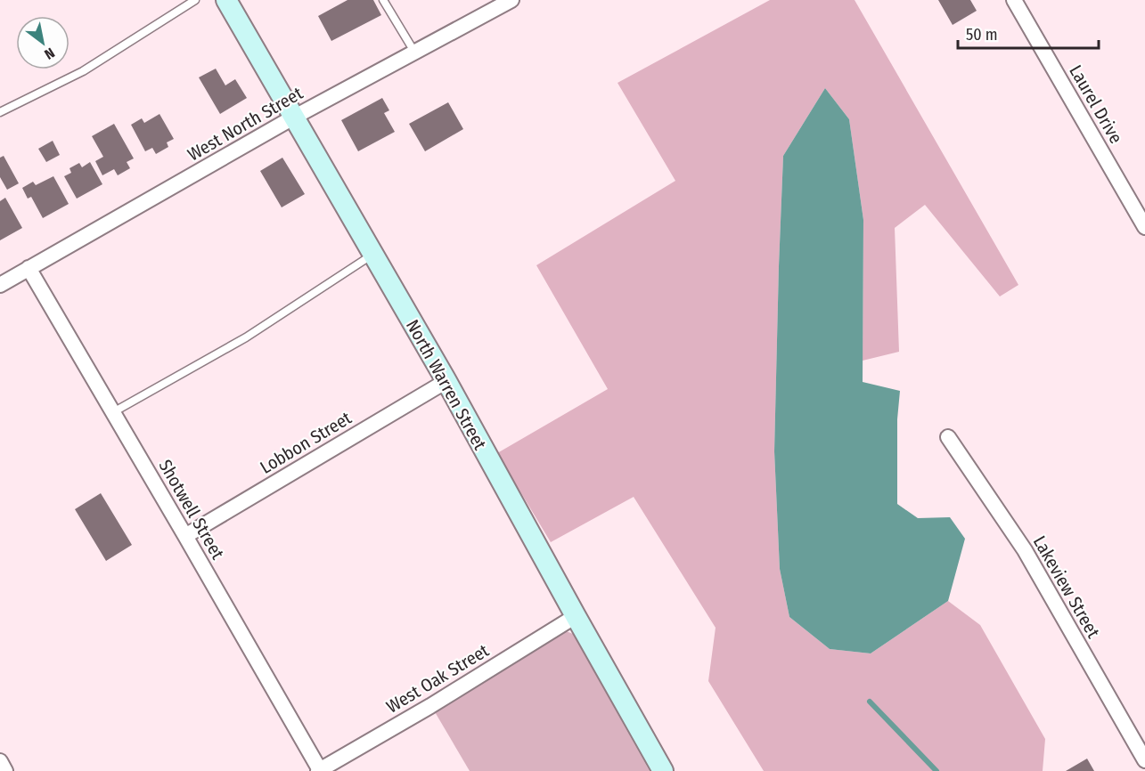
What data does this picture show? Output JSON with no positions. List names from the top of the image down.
{
  "streets": {
    "street": [
      "Laurel Drive",
      "West North Street",
      "North Warren Street",
      "Lobbon Street",
      "Shotwell Street",
      "Lakeview Street",
      "West Oak Street"
    ]
  },
  "crossings": [
    ["West North Street", "North Warren Street"],
    ["West North Street", "Shotwell Street"],
    ["North Warren Street", "Lobbon Street"],
    ["North Warren Street", "West Oak Street"],
    ["Lobbon Street", "Shotwell Street"],
    ["Shotwell Street", "West Oak Street"]
  ],
  "scale_bar": "50 m",
  "north": "bottom right"
}
